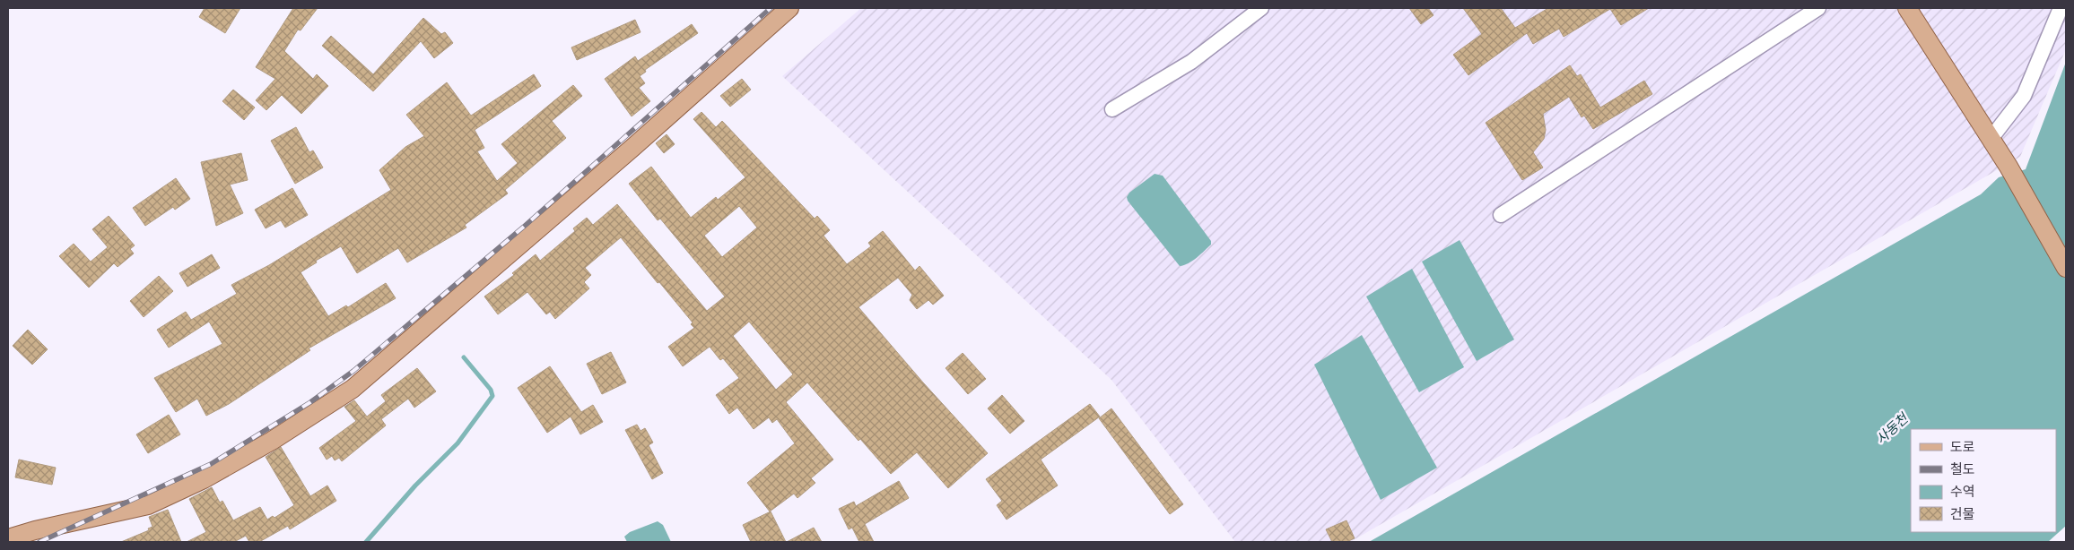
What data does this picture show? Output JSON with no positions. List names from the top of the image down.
{
  "water": ["사동천"],
  "legend": [
    "도로",
    "철도",
    "수역",
    "건물"
  ]
}
